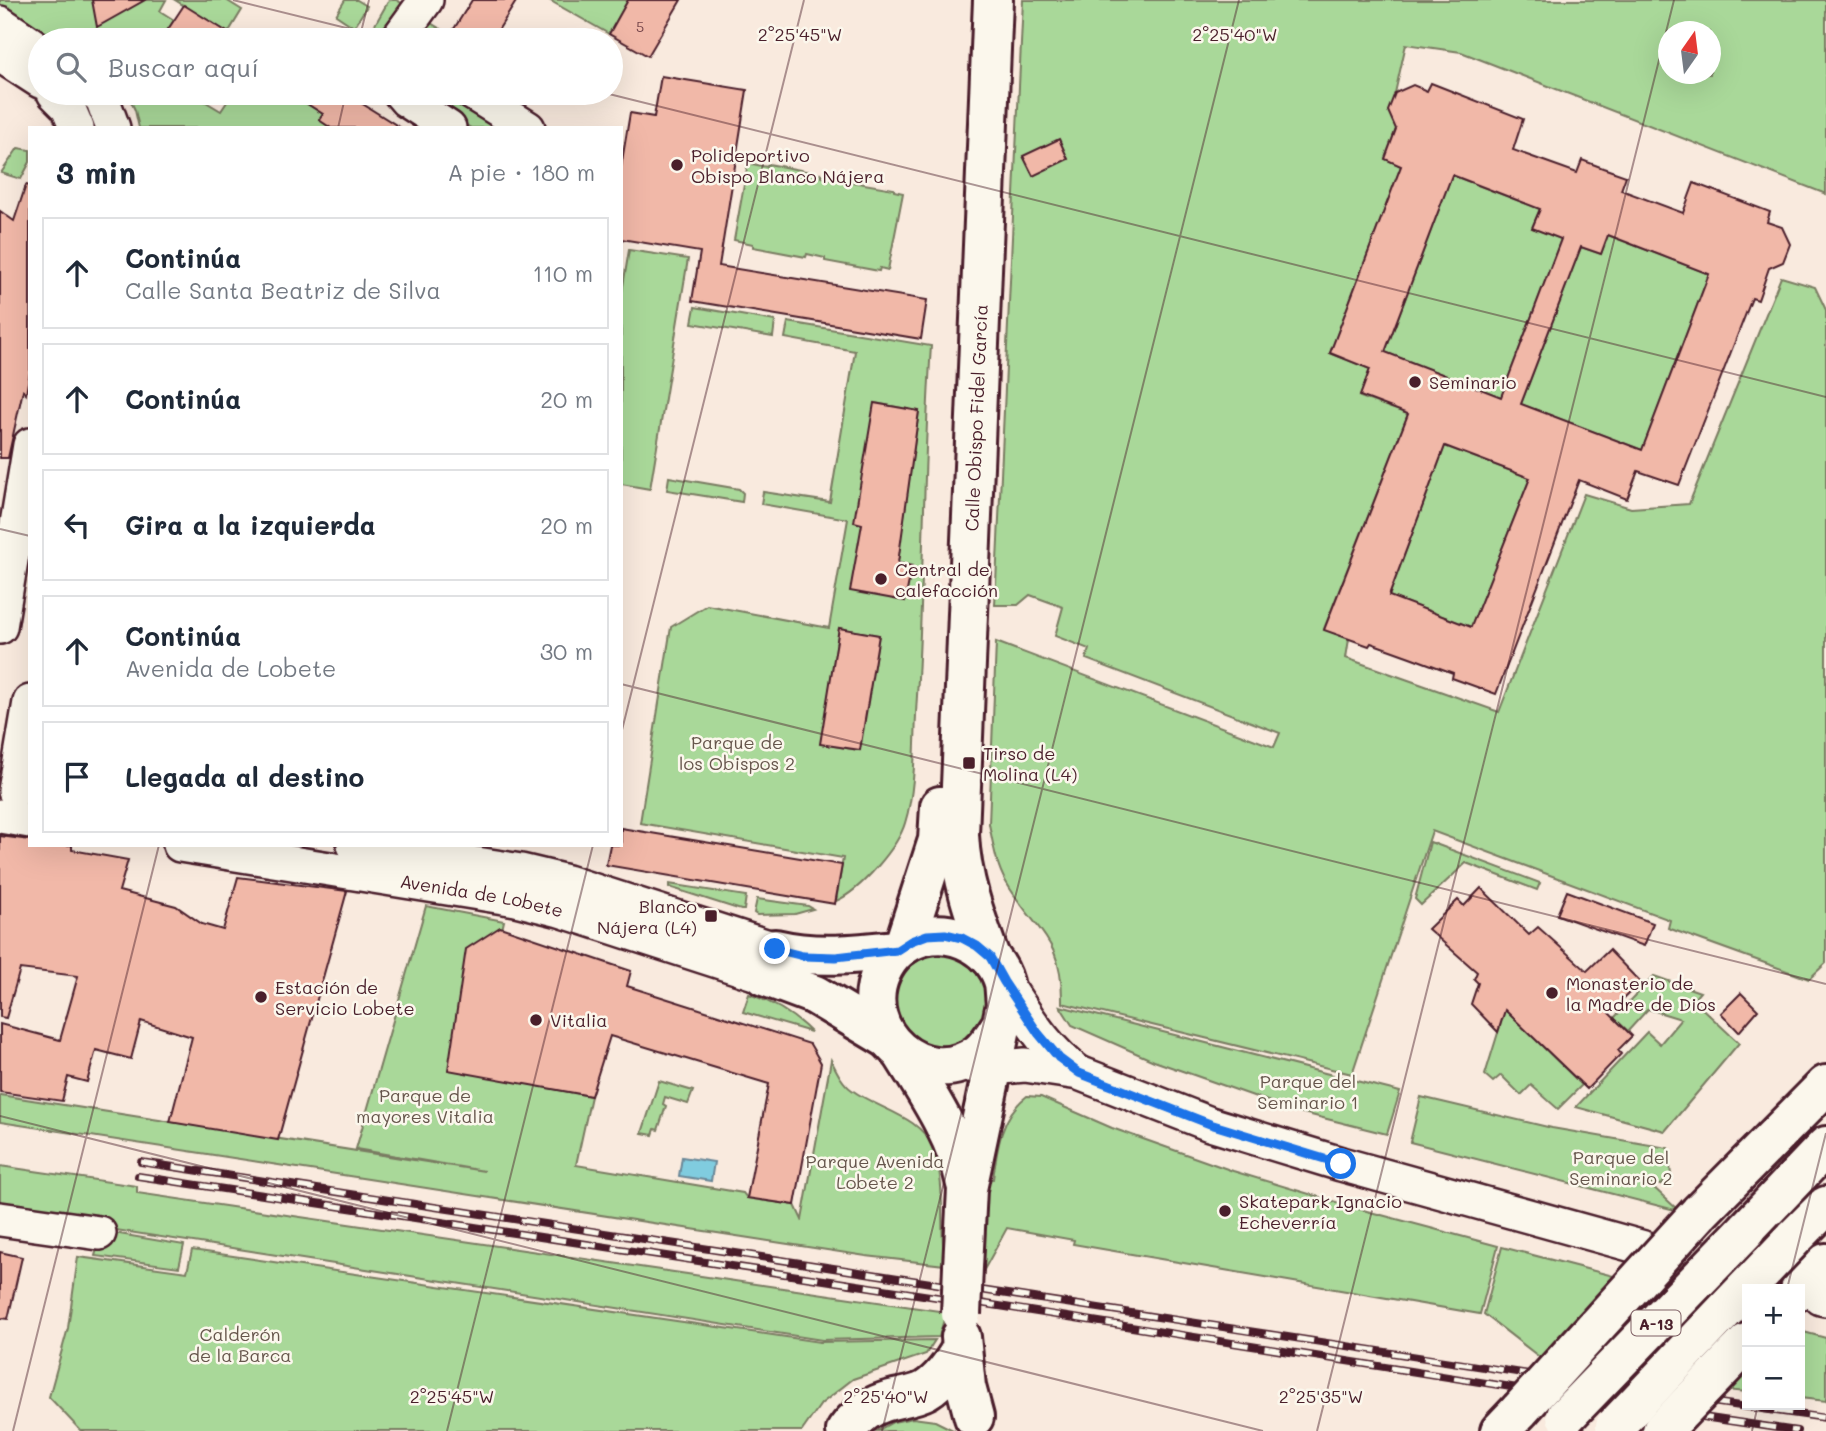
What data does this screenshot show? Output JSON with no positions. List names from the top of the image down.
{
  "streets": {
    "main road": ["Calle Obispo Fidel García", "Avenida de Lobete", "A-13"]
  },
  "crossings": [
    ["Calle Obispo Fidel García", "Avenida de Lobete"]
  ],
  "parks": [
    "Parque de los Obispos 2",
    "Parque del Seminario 1",
    "Parque de mayores Vitalia",
    "Parque del Seminario 2",
    "Parque Avenida Lobete 2",
    "Calderón de la Barca"
  ],
  "places": {
    "other": [
      "Polideportivo Obispo Blanco Nájera",
      "Seminario",
      "Central de calefacción",
      "Monasterio de la Madre de Dios",
      "Estación de Servicio Lobete",
      "Vitalia",
      "Skatepark Ignacio Echeverría"
    ],
    "transit": ["Tirso de Molina (L4)", "Blanco Nájera (L4)"]
  },
  "house_numbers": ["5"],
  "north": "top",
  "page": {
    "search": "Buscar aquí",
    "heading": ["3 min", "A pie · 180 m"],
    "list": [
      ["Continúa", "Calle Santa Beatriz de Silva", "110 m"],
      ["Continúa", "20 m"],
      ["Gira a la izquierda", "20 m"],
      ["Continúa", "Avenida de Lobete", "30 m"],
      "Llegada al destino"
    ],
    "map_buttons": ["+", "−"]
  },
  "coordinates": ["2°25'45\"W", "2°25'40\"W", "2°25'35\"W"]
}
